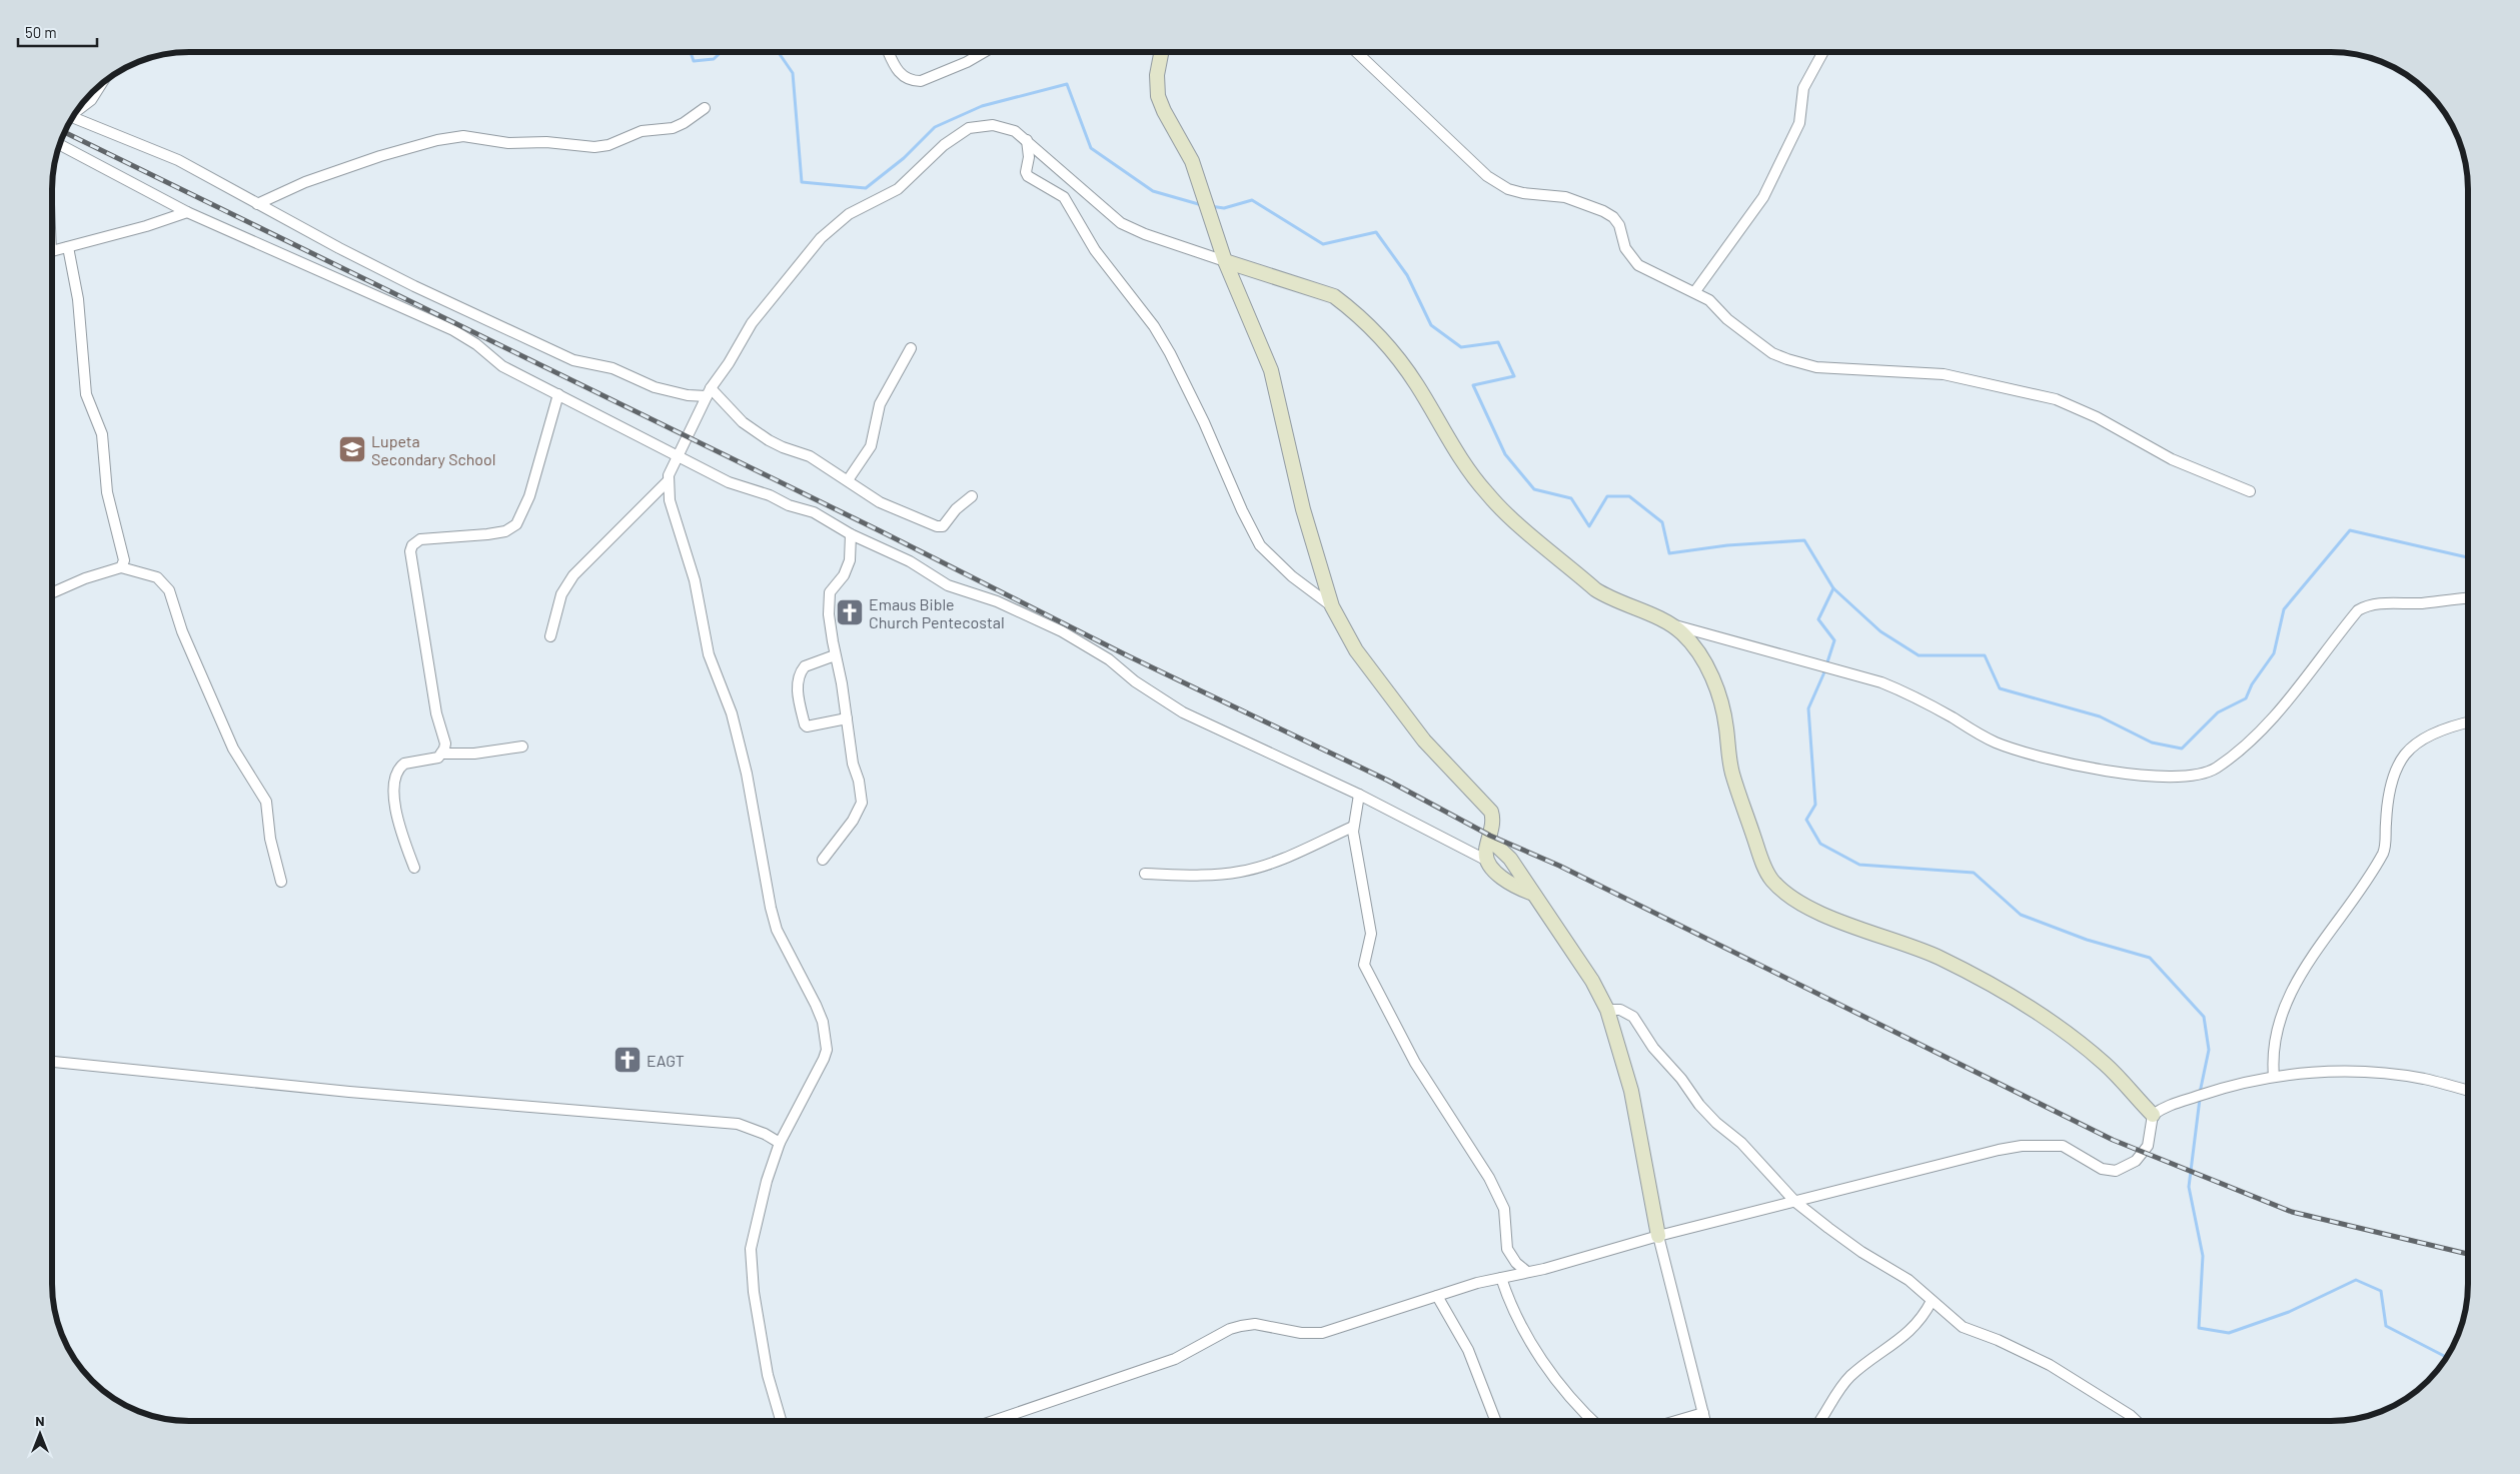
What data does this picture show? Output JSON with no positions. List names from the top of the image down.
{
  "places": {
    "school or university": ["Lupeta Secondary School"],
    "church": ["Emaus Bible Church Pentecostal", "EAGT"]
  },
  "scale_bar": "50 m",
  "north": "top"
}
